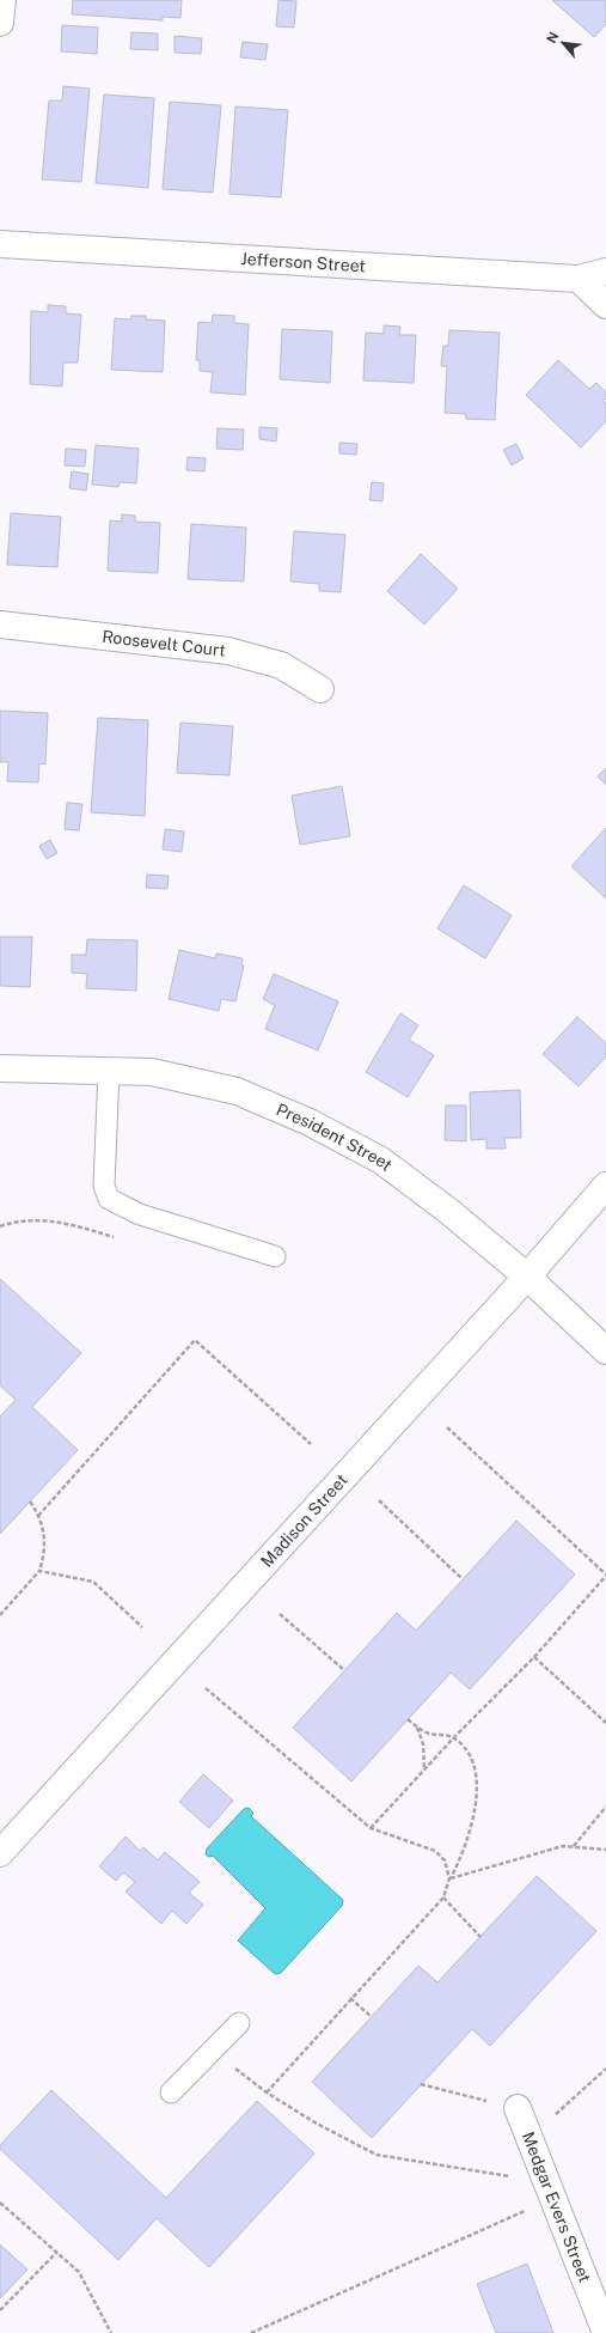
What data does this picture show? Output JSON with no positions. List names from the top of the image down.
{
  "streets": {
    "street": [
      "Jefferson Street",
      "Roosevelt Court",
      "President Street",
      "Madison Street",
      "Medgar Evers Street"
    ]
  },
  "crossings": [
    ["President Street", "Madison Street"]
  ],
  "north": "top left"
}
